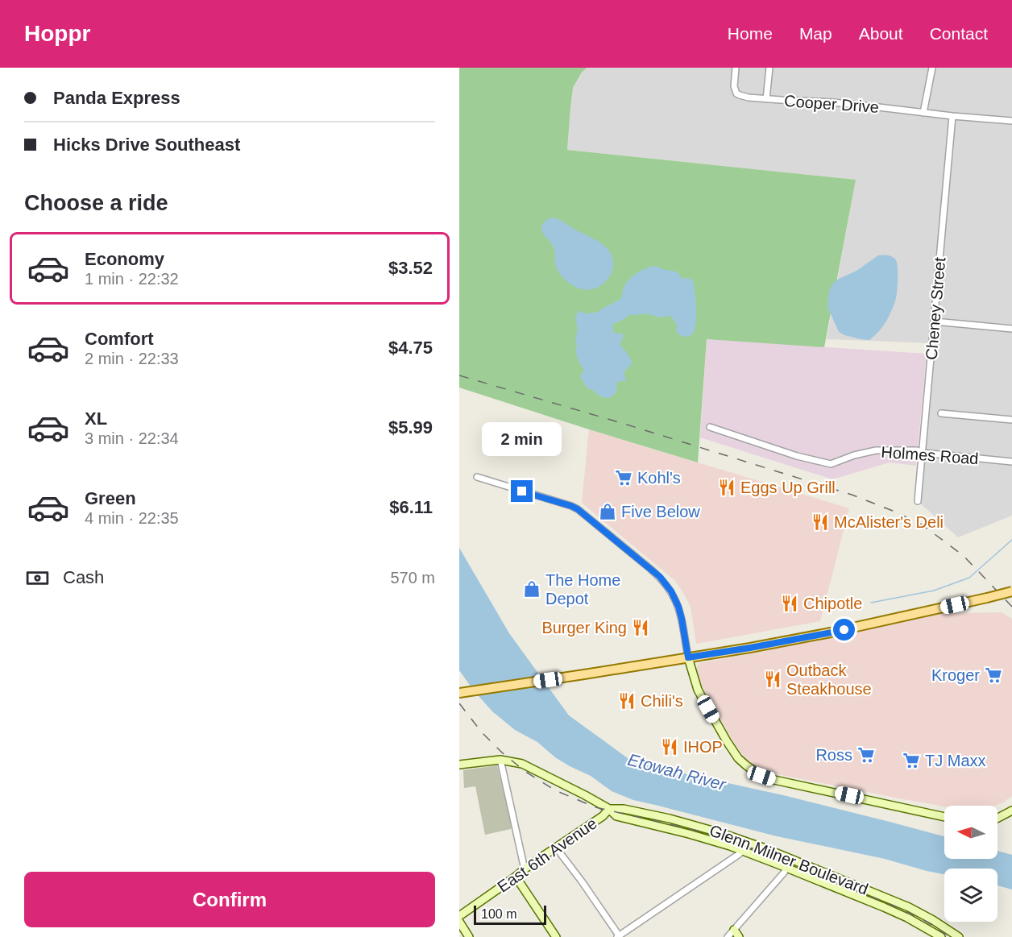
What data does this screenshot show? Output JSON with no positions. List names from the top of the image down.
{
  "streets": {
    "street": [
      "Cooper Drive",
      "Cheney Street",
      "Holmes Road",
      "East 6th Avenue",
      "Glenn Milner Boulevard"
    ]
  },
  "crossings": [
    ["Cooper Drive", "Cheney Street"],
    ["Cheney Street", "Holmes Road"],
    ["East 6th Avenue", "Glenn Milner Boulevard"]
  ],
  "water": ["Etowah River"],
  "places": {
    "supermarket": [
      "Kohl's",
      "Kroger",
      "Ross",
      "TJ Maxx"
    ],
    "restaurant": [
      "Eggs Up Grill",
      "McAlister's Deli",
      "Chipotle",
      "Burger King",
      "Outback Steakhouse",
      "Chili's",
      "IHOP"
    ],
    "shop": ["Five Below", "The Home Depot"]
  },
  "scale_bar": "100 m",
  "north": "left",
  "page": {
    "header": "Hoppr",
    "nav": [
      "Home",
      "Map",
      "About",
      "Contact"
    ],
    "banner": ["Panda Express", "Hicks Drive Southeast"],
    "heading": "Choose a ride",
    "list": [
      {
        "name": "Economy",
        "note": "1 min · 22:32",
        "value": "$3.52"
      },
      {
        "name": "Comfort",
        "note": "2 min · 22:33",
        "value": "$4.75"
      },
      {
        "name": "XL",
        "note": "3 min · 22:34",
        "value": "$5.99"
      },
      {
        "name": "Green",
        "note": "4 min · 22:35",
        "value": "$6.11"
      }
    ],
    "bubble": "2 min",
    "pay": ["Cash", "570 m"],
    "buttons": "Confirm",
    "scale": "100 m"
  }
}
